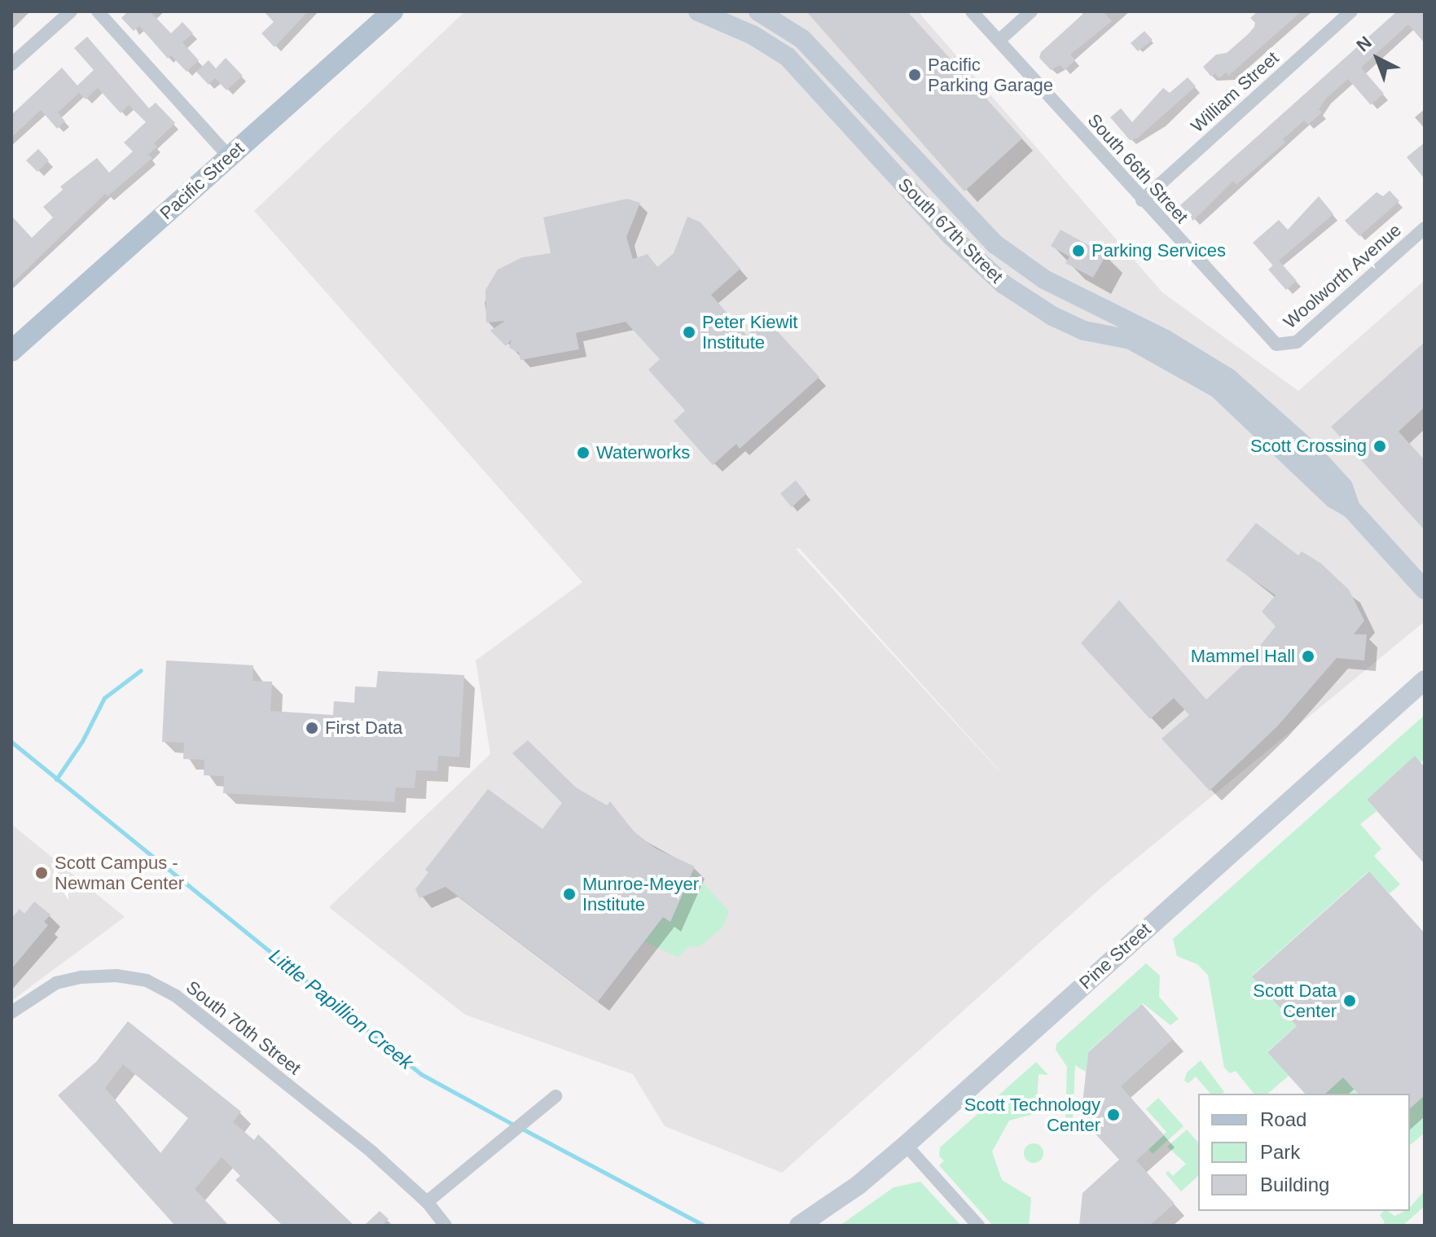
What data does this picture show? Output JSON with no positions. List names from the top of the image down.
{
  "streets": {
    "main road": ["Pacific Street", "South 67th Street", "Pine Street"],
    "street": [
      "William Street",
      "South 66th Street",
      "Woolworth Avenue",
      "South 70th Street"
    ]
  },
  "crossings": [
    ["William Street", "South 66th Street"],
    ["South 66th Street", "Woolworth Avenue"]
  ],
  "water": ["Little Papillion Creek"],
  "places": [
    "Pacific Parking Garage",
    "Parking Services",
    "Peter Kiewit Institute",
    "Scott Crossing",
    "Waterworks",
    "Mammel Hall",
    "First Data",
    "Scott Campus - Newman Center",
    "Munroe-Meyer Institute",
    "Scott Data Center",
    "Scott Technology Center"
  ],
  "legend": ["Road", "Park", "Building"],
  "north": "top left"
}
